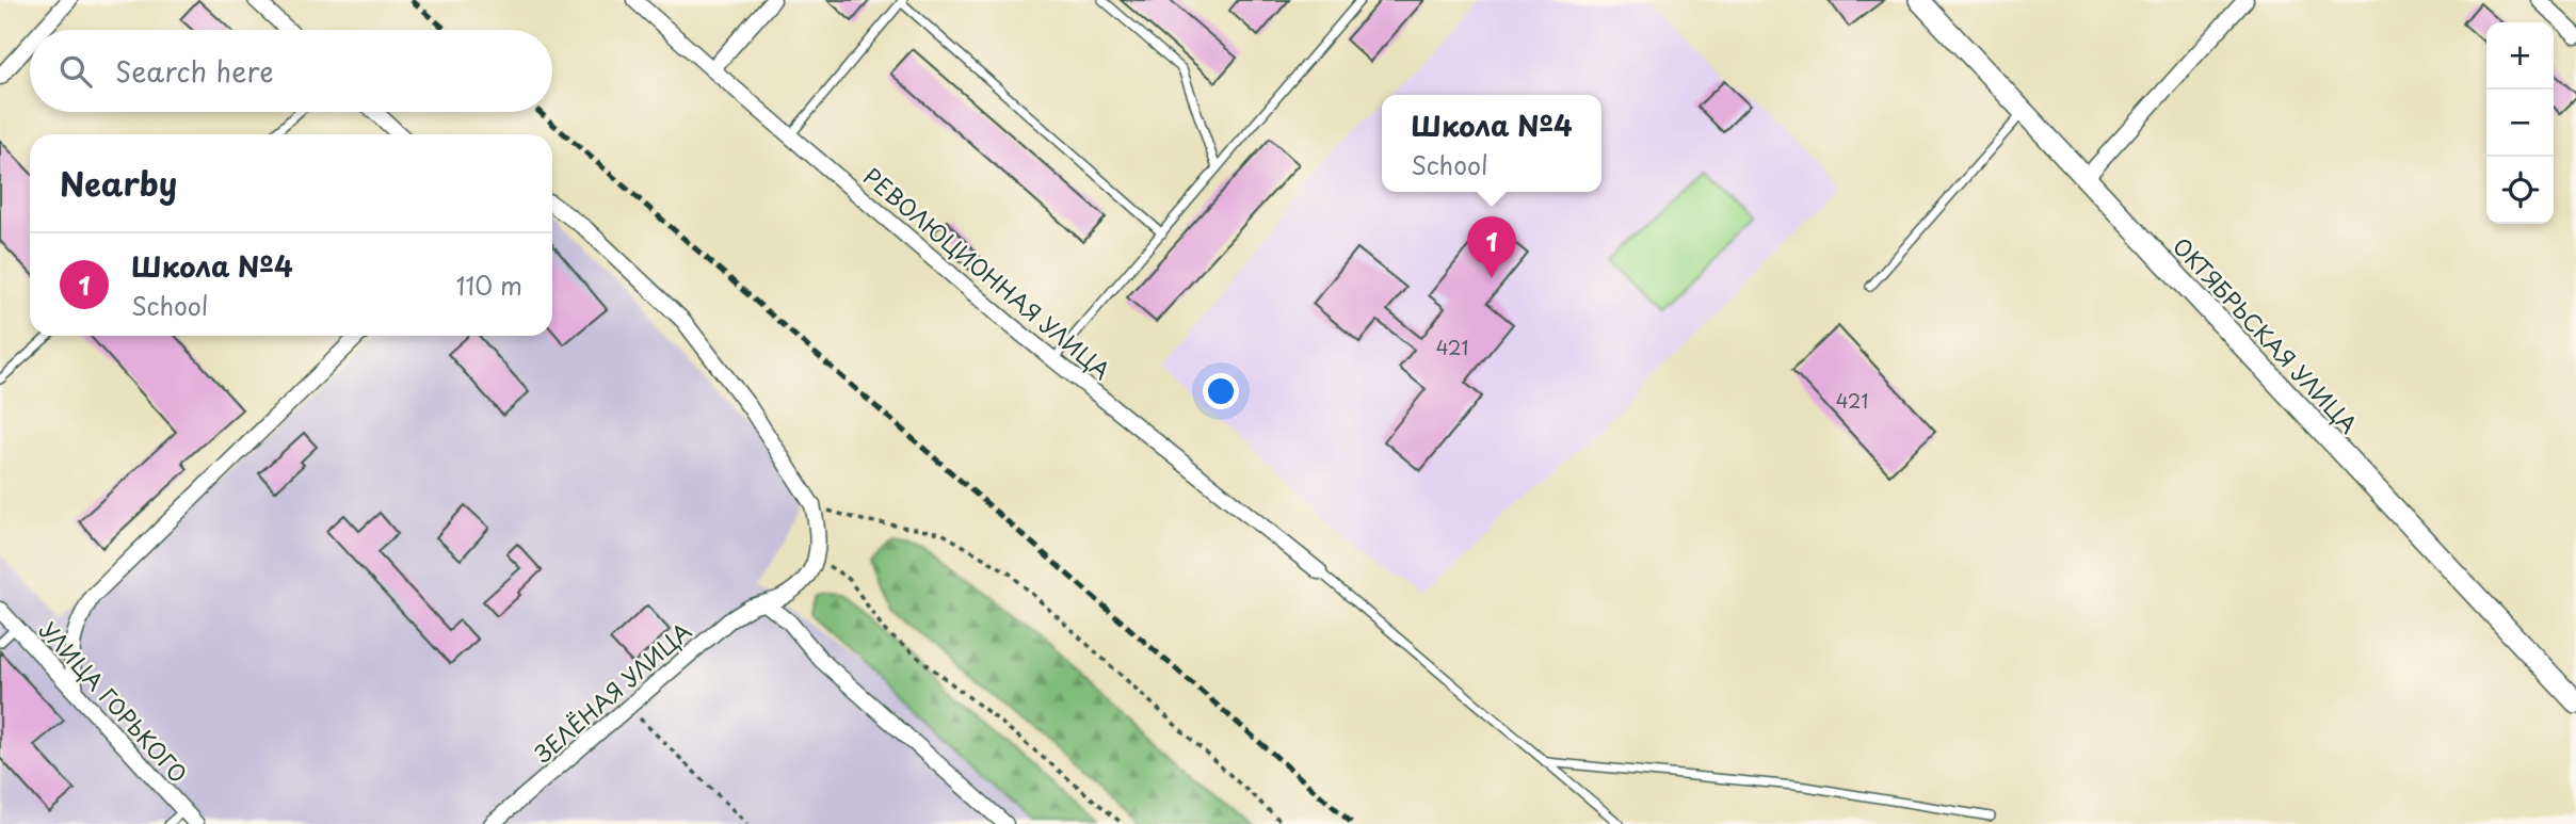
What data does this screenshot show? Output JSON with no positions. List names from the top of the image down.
{
  "streets": {
    "main road": ["ОКТЯБРЬСКАЯ УЛИЦА"],
    "street": ["РЕВОЛЮЦИОННАЯ УЛИЦА", "ЗЕЛЁНАЯ УЛИЦА", "УЛИЦА ГОРЬКОГО"]
  },
  "house_numbers": ["421", "421"],
  "page": {
    "map_buttons": ["+", "−"],
    "search": "Search here",
    "popup": ["Школа №4", "School"],
    "heading": "Nearby",
    "pins": "1",
    "list": [
      {
        "mark": "1",
        "name": "Школа №4",
        "note": "School",
        "value": "110 m"
      }
    ]
  }
}
